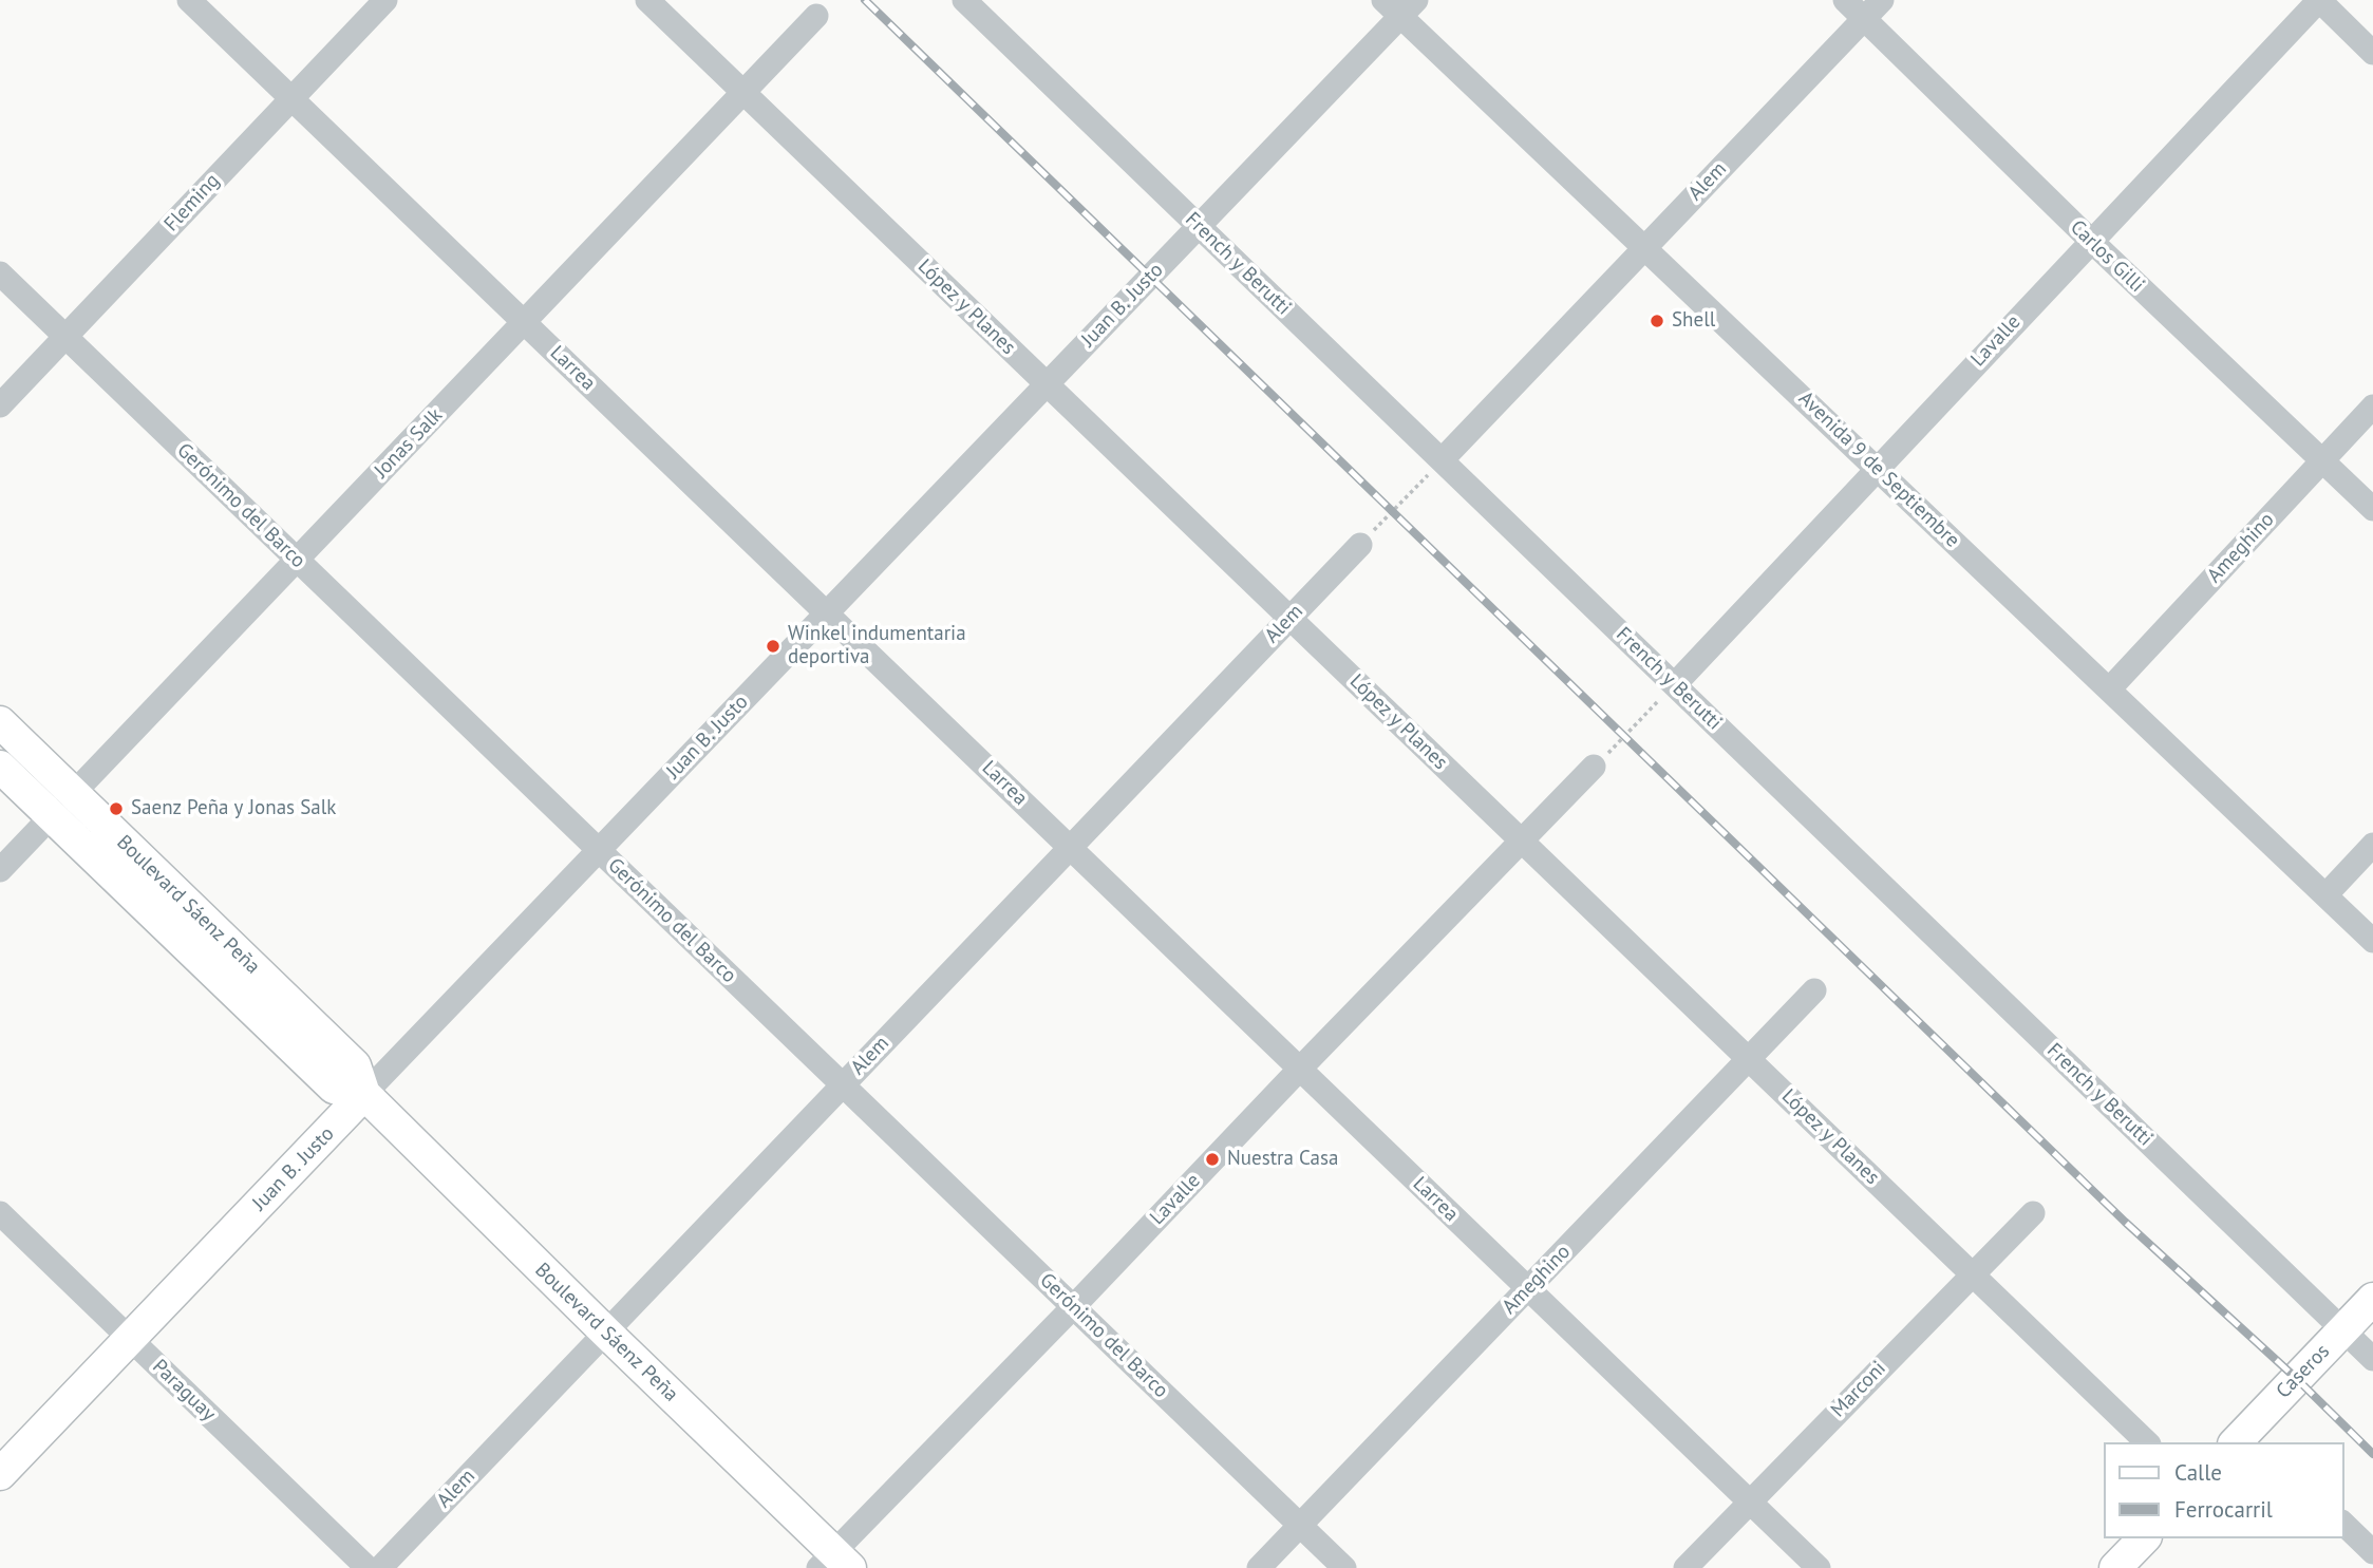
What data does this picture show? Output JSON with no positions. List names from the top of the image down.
{
  "streets": {
    "main road": ["Juan B. Justo", "Boulevard Sáenz Peña", "Caseros"],
    "street": [
      "Alem",
      "Fleming",
      "Carlos Gilli",
      "French y Berutti",
      "López y Planes",
      "Lavalle",
      "Larrea",
      "Jonas Salk",
      "Avenida 9 de Septiembre",
      "Gerónimo del Barco",
      "Ameghino",
      "Marconi",
      "Paraguay"
    ]
  },
  "crossings": [
    ["Alem", "Carlos Gilli"],
    ["Alem", "French y Berutti"],
    ["Alem", "López y Planes"],
    ["Alem", "Larrea"],
    ["Alem", "Avenida 9 de Septiembre"],
    ["Alem", "Gerónimo del Barco"],
    ["Alem", "Boulevard Sáenz Peña"],
    ["Fleming", "Larrea"],
    ["Fleming", "Gerónimo del Barco"],
    ["Carlos Gilli", "Lavalle"],
    ["Carlos Gilli", "Ameghino"],
    ["French y Berutti", "Juan B. Justo"],
    ["French y Berutti", "Lavalle"],
    ["French y Berutti", "Caseros"],
    ["Juan B. Justo", "López y Planes"],
    ["Juan B. Justo", "Larrea"],
    ["Juan B. Justo", "Avenida 9 de Septiembre"],
    ["Juan B. Justo", "Gerónimo del Barco"],
    ["Juan B. Justo", "Boulevard Sáenz Peña"],
    ["Juan B. Justo", "Paraguay"],
    ["López y Planes", "Lavalle"],
    ["López y Planes", "Jonas Salk"],
    ["López y Planes", "Ameghino"],
    ["López y Planes", "Marconi"],
    ["Lavalle", "Larrea"],
    ["Lavalle", "Avenida 9 de Septiembre"],
    ["Lavalle", "Gerónimo del Barco"],
    ["Lavalle", "Boulevard Sáenz Peña"],
    ["Larrea", "Jonas Salk"],
    ["Larrea", "Ameghino"],
    ["Larrea", "Marconi"],
    ["Jonas Salk", "Gerónimo del Barco"],
    ["Jonas Salk", "Boulevard Sáenz Peña"],
    ["Avenida 9 de Septiembre", "Ameghino"],
    ["Gerónimo del Barco", "Ameghino"]
  ],
  "places": [
    "Shell",
    "Winkel indumentaria deportiva",
    "Saenz Peña y Jonas Salk",
    "Nuestra Casa"
  ],
  "legend": ["Calle", "Ferrocarril"]
}
